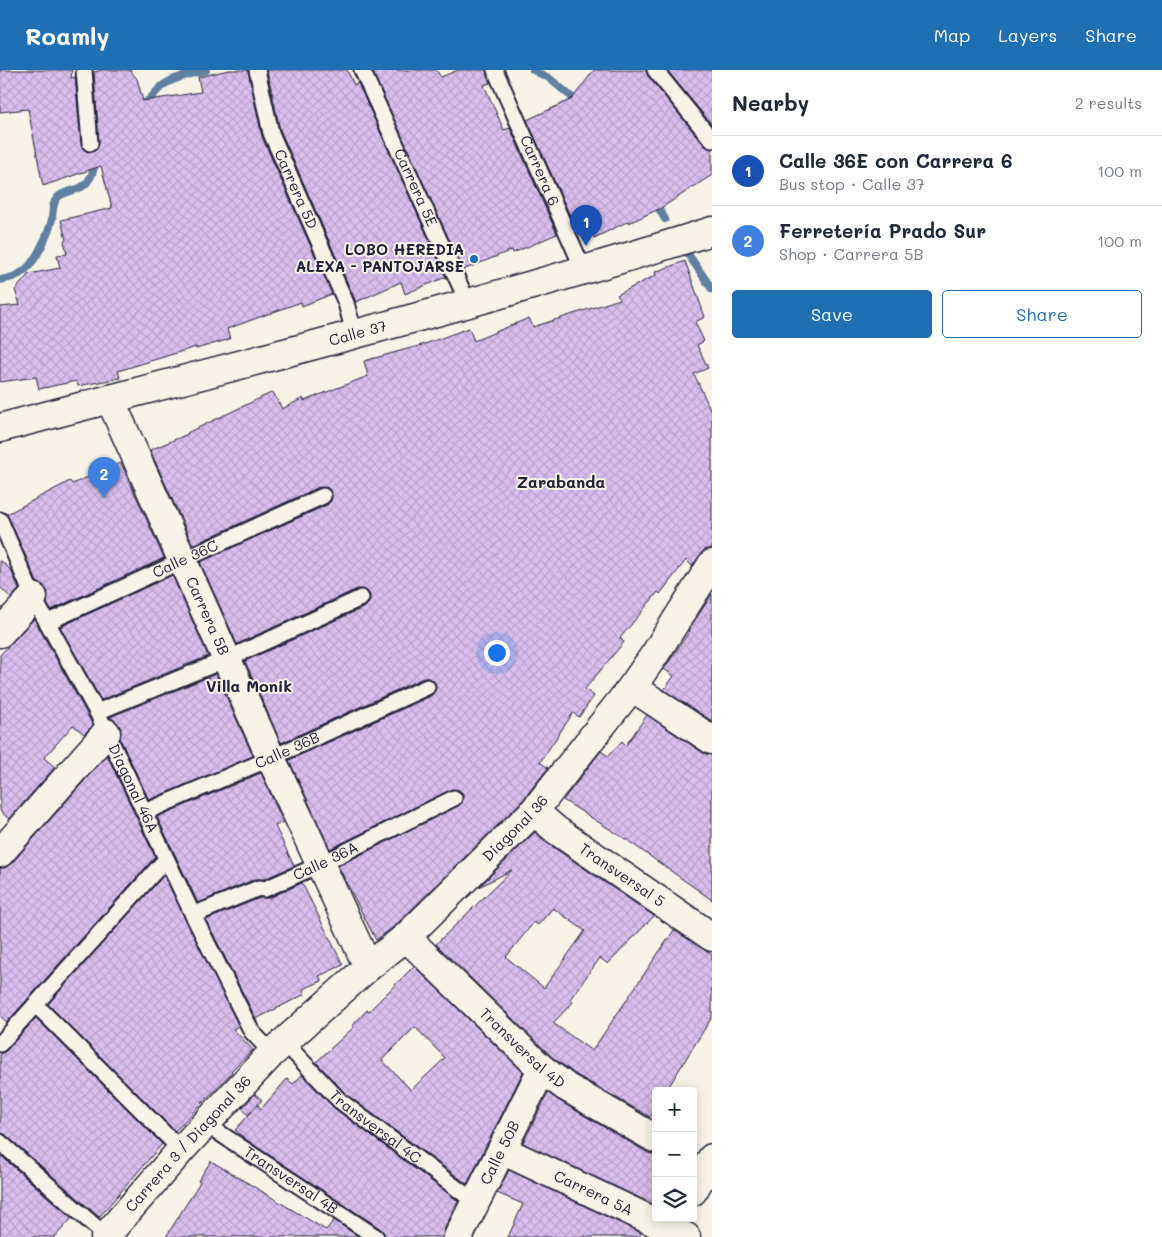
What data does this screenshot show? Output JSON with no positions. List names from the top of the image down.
{
  "streets": {
    "street": [
      "Calle 37",
      "Carrera 5B",
      "Diagonal 36",
      "Transversal 5",
      "Transversal 4D",
      "Carrera 3 / Diagonal 36",
      "Calle 50B",
      "Carrera 5A"
    ],
    "lane": [
      "Carrera 6",
      "Carrera 5E",
      "Carrera 5D",
      "Calle 36C",
      "Calle 36B",
      "Diagonal 46A",
      "Calle 36A",
      "Transversal 4C",
      "Transversal 4B"
    ]
  },
  "crossings": [
    ["Carrera 6", "Calle 37"],
    ["Carrera 5E", "Calle 37"],
    ["Carrera 5D", "Calle 37"],
    ["Calle 37", "Carrera 5B"],
    ["Calle 36C", "Carrera 5B"],
    ["Calle 36C", "Diagonal 46A"],
    ["Carrera 5B", "Calle 36B"],
    ["Carrera 5B", "Diagonal 36"],
    ["Carrera 5B", "Calle 36A"],
    ["Calle 36B", "Diagonal 46A"],
    ["Diagonal 46A", "Diagonal 36"],
    ["Diagonal 46A", "Calle 36A"],
    ["Diagonal 46A", "Transversal 4C"],
    ["Diagonal 46A", "Carrera 3 / Diagonal 36"],
    ["Diagonal 36", "Transversal 5"],
    ["Diagonal 36", "Transversal 4D"],
    ["Diagonal 36", "Transversal 4C"],
    ["Diagonal 36", "Carrera 3 / Diagonal 36"],
    ["Transversal 4D", "Calle 50B"],
    ["Transversal 4C", "Carrera 3 / Diagonal 36"],
    ["Transversal 4C", "Calle 50B"],
    ["Carrera 3 / Diagonal 36", "Transversal 4B"],
    ["Calle 50B", "Carrera 5A"]
  ],
  "districts": ["Zarabanda", "Villa Monik"],
  "places": ["LOBO HEREDIA ALEXA - PANTOJARSE"],
  "page": {
    "header": "Roamly",
    "nav": ["Map", "Layers", "Share"],
    "heading": ["Nearby", "2 results"],
    "list": [
      {
        "mark": "1",
        "name": "Calle 36E con Carrera 6",
        "note": "Bus stop · Calle 37",
        "value": "100 m"
      },
      {
        "mark": "2",
        "name": "Ferretería Prado Sur",
        "note": "Shop · Carrera 5B",
        "value": "100 m"
      }
    ],
    "pins": ["1", "2"],
    "buttons": ["Save", "Share"],
    "map_buttons": ["+", "−"]
  }
}
